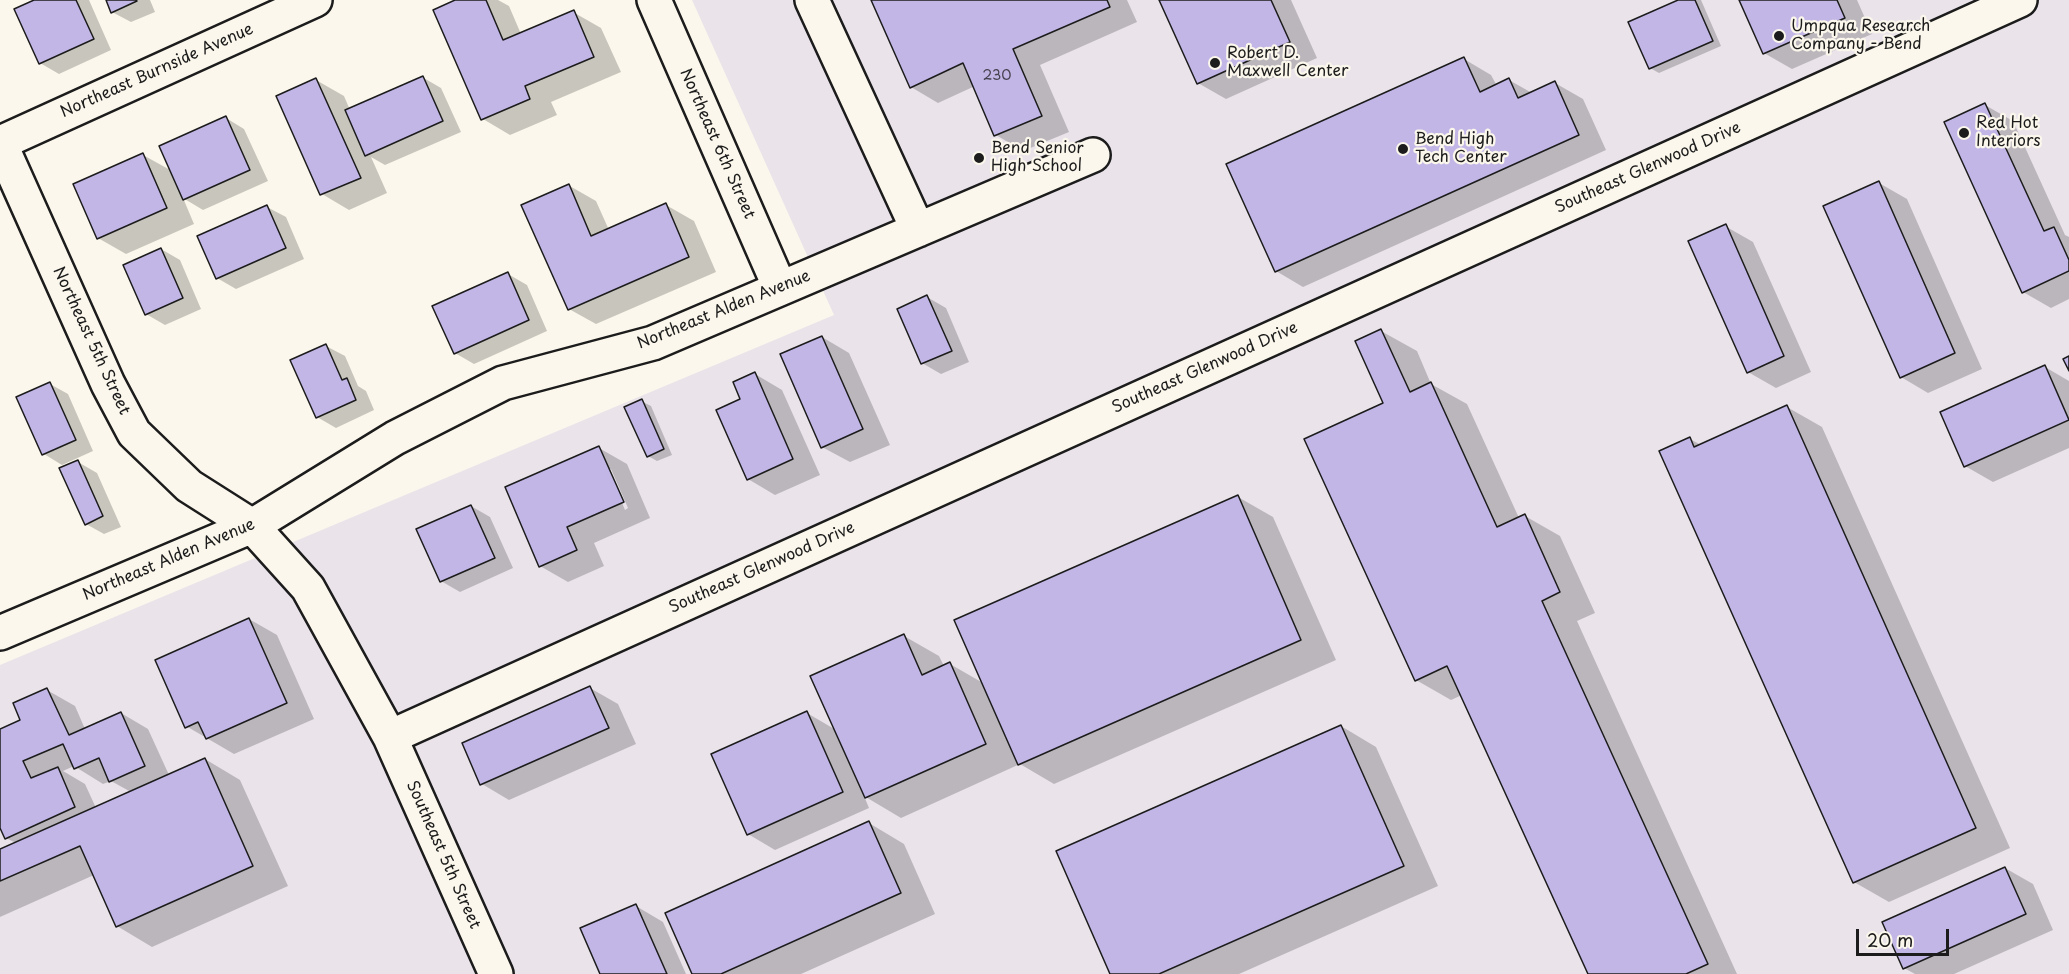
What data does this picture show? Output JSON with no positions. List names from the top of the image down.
{
  "streets": {
    "street": [
      "Northeast Burnside Avenue",
      "Northeast 6th Street",
      "Southeast Glenwood Drive",
      "Northeast Alden Avenue",
      "Northeast 5th Street",
      "Southeast 5th Street"
    ]
  },
  "crossings": [
    ["Northeast Burnside Avenue", "Northeast 5th Street"],
    ["Northeast 6th Street", "Northeast Alden Avenue"],
    ["Southeast Glenwood Drive", "Northeast 5th Street"],
    ["Southeast Glenwood Drive", "Southeast 5th Street"],
    ["Northeast Alden Avenue", "Northeast 5th Street"],
    ["Northeast 5th Street", "Southeast 5th Street"]
  ],
  "places": [
    "Umpqua Research Company - Bend",
    "Robert D. Maxwell Center",
    "Red Hot Interiors",
    "Bend High Tech Center",
    "Bend Senior High School"
  ],
  "house_numbers": ["230"],
  "scale_bar": "20 m"
}
